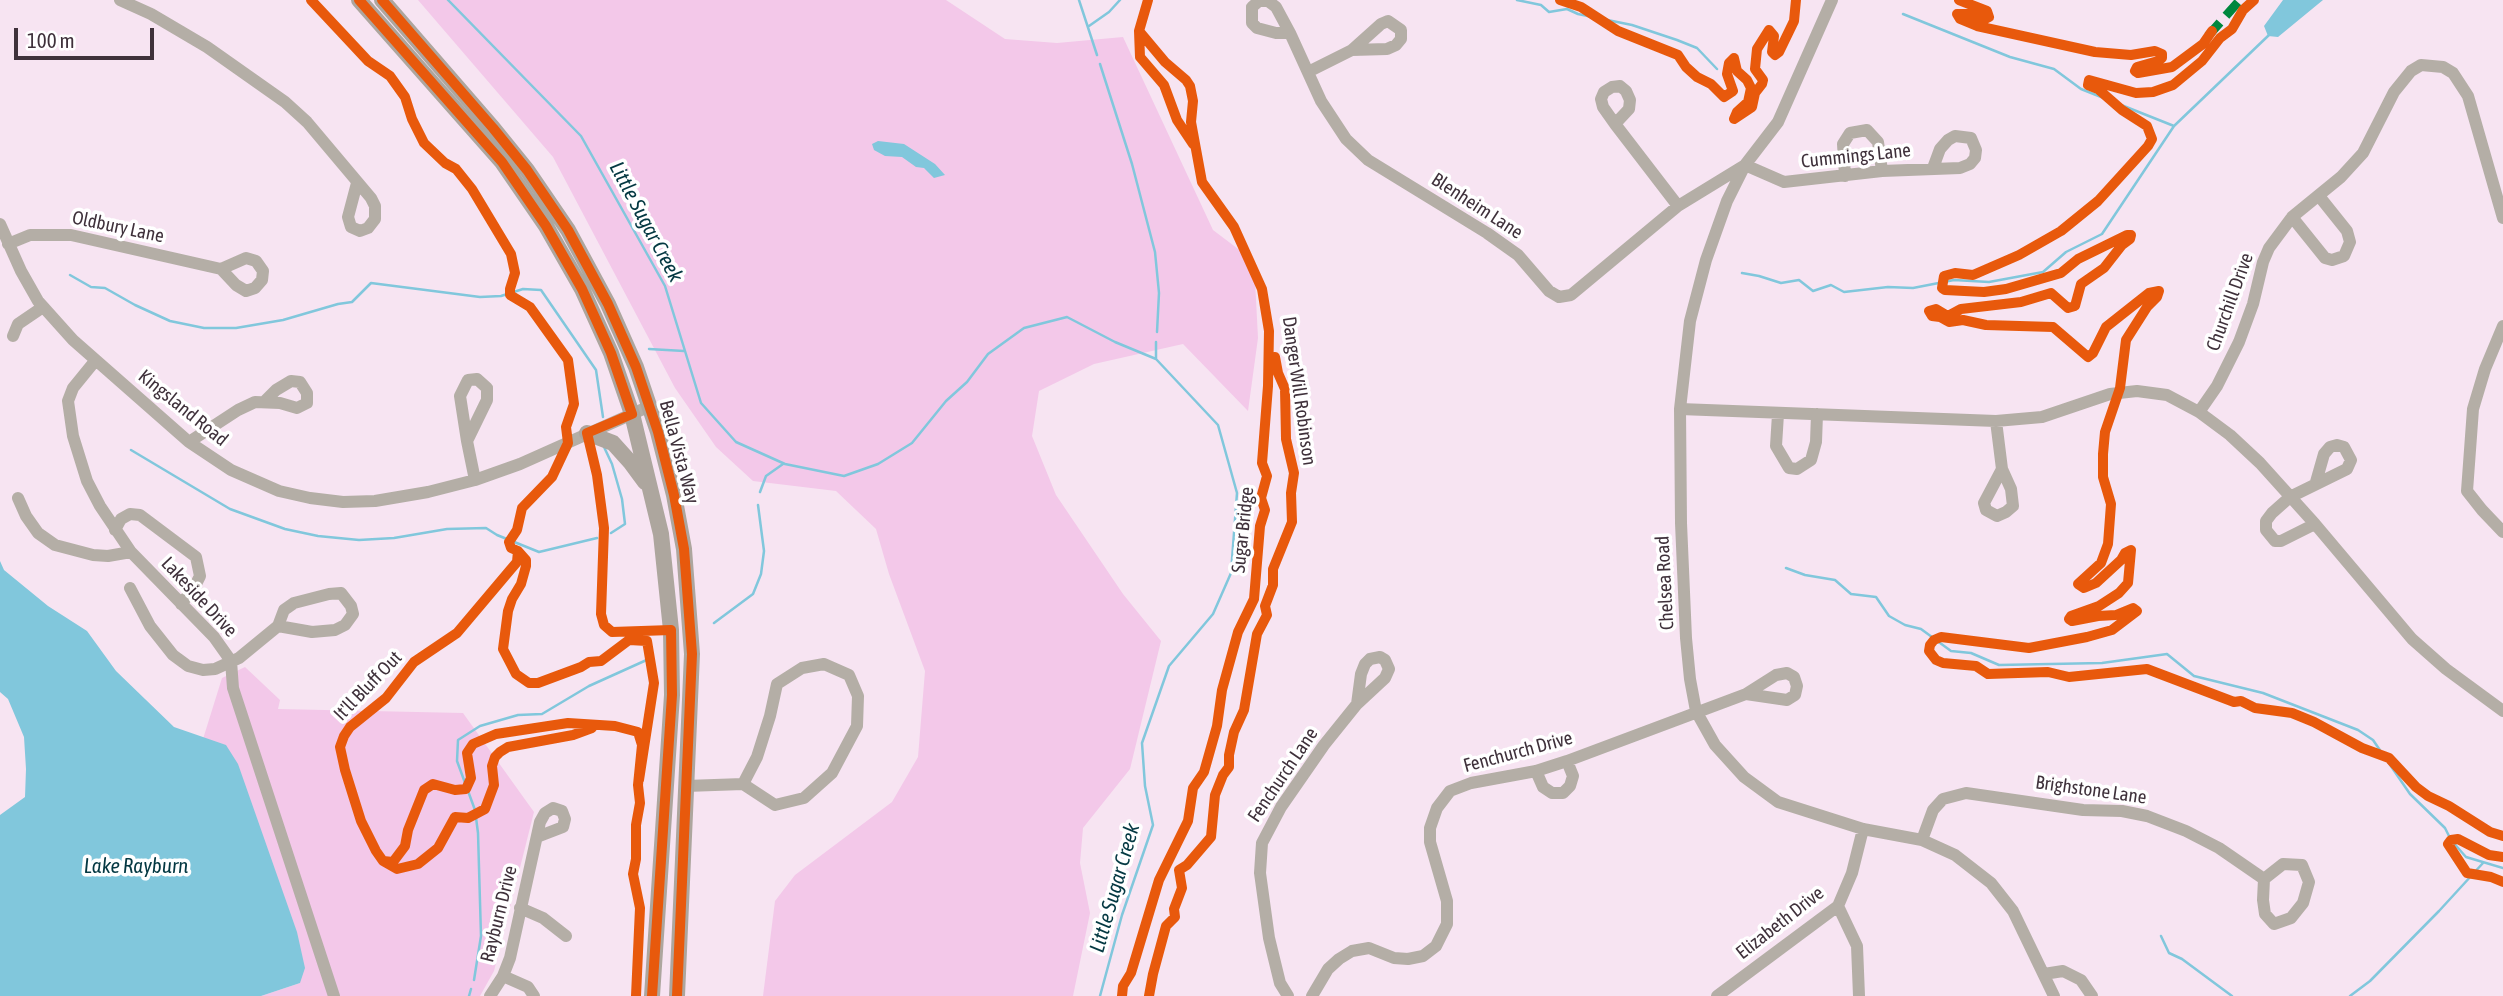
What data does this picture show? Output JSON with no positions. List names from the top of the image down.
{
  "streets": {
    "main road": ["Bella Vista Way"],
    "street": [
      "Cummings Lane",
      "Blenheim Lane",
      "Oldbury Lane",
      "Churchill Drive",
      "Kingsland Road",
      "Chelsea Road",
      "Lakeside Drive",
      "Fenchurch Drive",
      "Fenchurch Lane",
      "Brighstone Lane",
      "Rayburn Drive",
      "Elizabeth Drive"
    ],
    "cycle path": ["Danger Will Robinson", "It'll Bluff Out"]
  },
  "crossings": [
    ["Cummings Lane", "Blenheim Lane"],
    ["Cummings Lane", "Chelsea Road"],
    ["Blenheim Lane", "Chelsea Road"],
    ["Oldbury Lane", "Kingsland Road"],
    ["Kingsland Road", "Bella Vista Way"],
    ["Kingsland Road", "Lakeside Drive"],
    ["Chelsea Road", "Fenchurch Drive"],
    ["Chelsea Road", "Brighstone Lane"],
    ["Chelsea Road", "Elizabeth Drive"]
  ],
  "water": ["Little Sugar Creek", "Lake Rayburn"],
  "scale_bar": "100 m"
}
